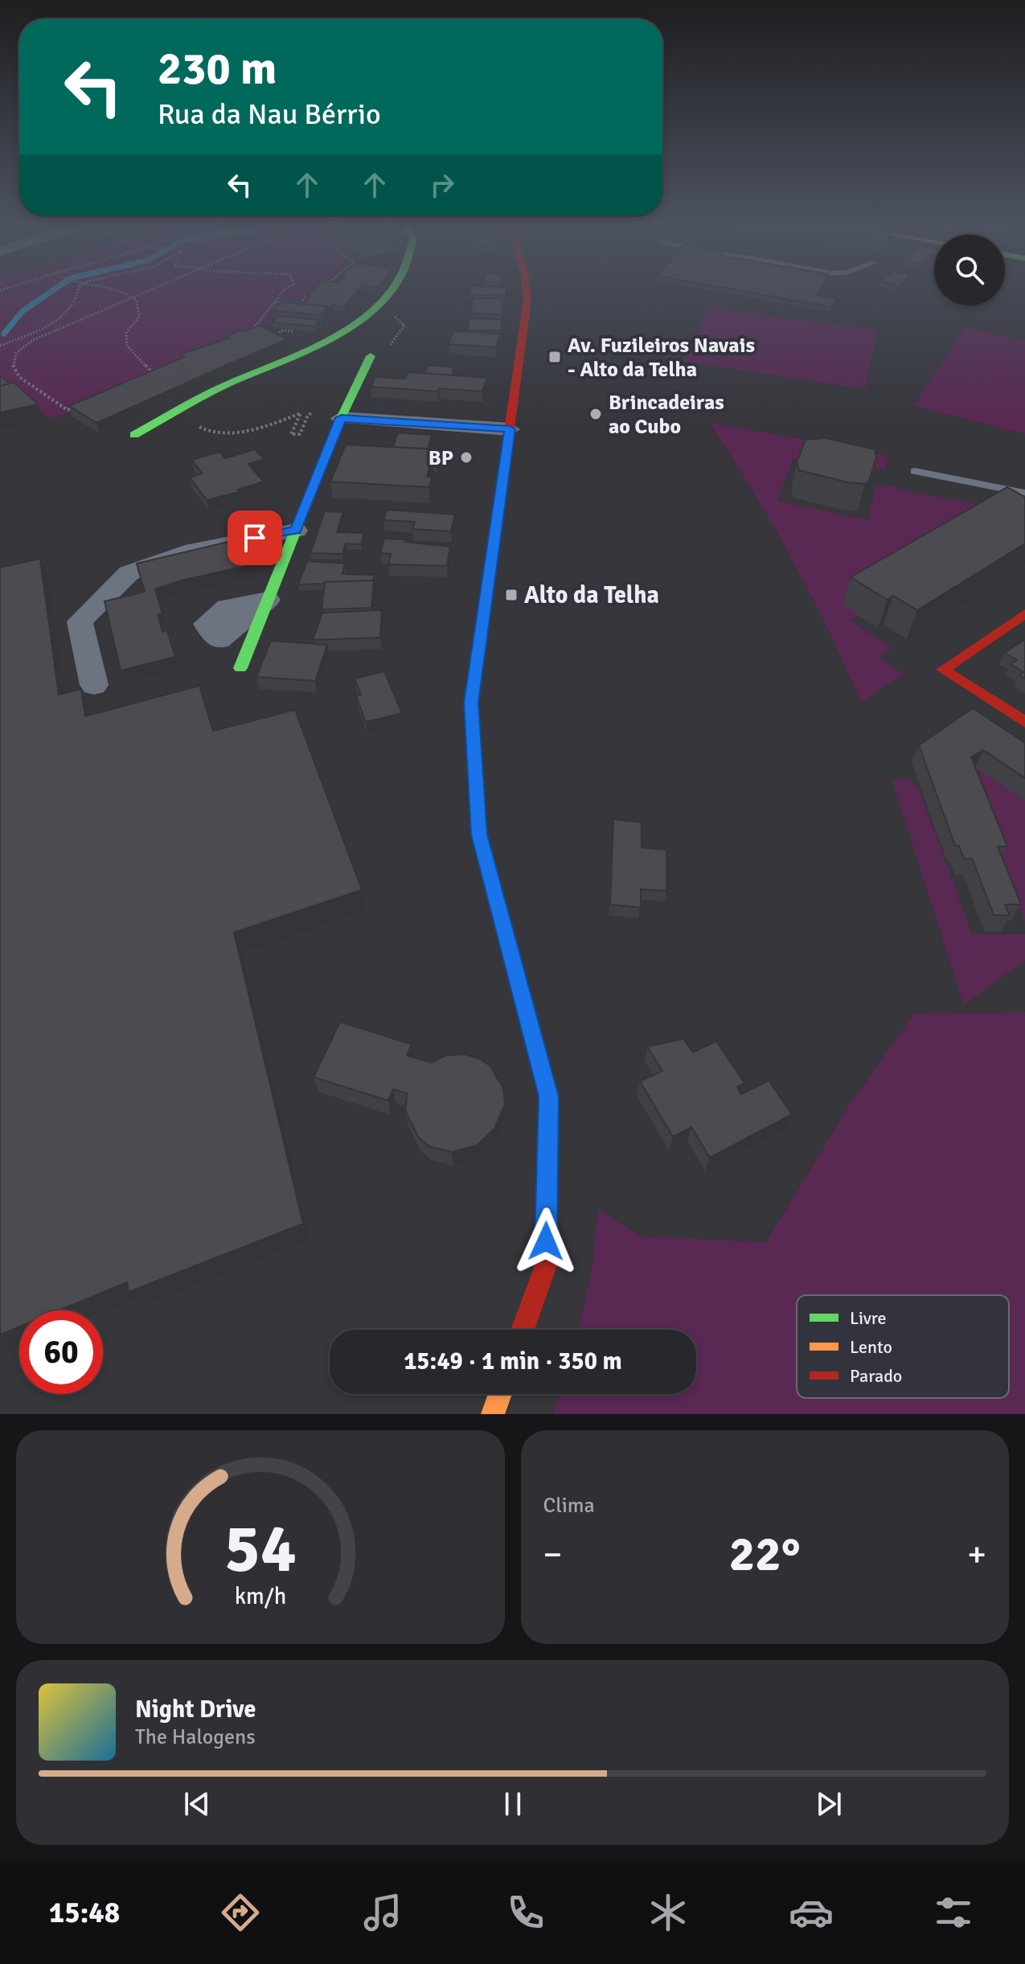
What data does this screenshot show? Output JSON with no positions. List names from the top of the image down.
{
  "places": {
    "transit": ["Av. Fuzileiros Navais - Alto da Telha", "Alto da Telha"],
    "other": ["Brincadeiras ao Cubo", "BP"]
  },
  "legend": ["Livre", "Lento", "Parado"],
  "page": {
    "turn": ["230 m", "Rua da Nau Bérrio"],
    "limit": "60",
    "trip": "15:49 · 1 min · 350 m",
    "tile": "Clima",
    "heat": ["−", "22°", "+"],
    "song": ["Night Drive", "The Halogens"],
    "tabs": "15:48",
    "gauge": ["54", "km/h"]
  }
}
